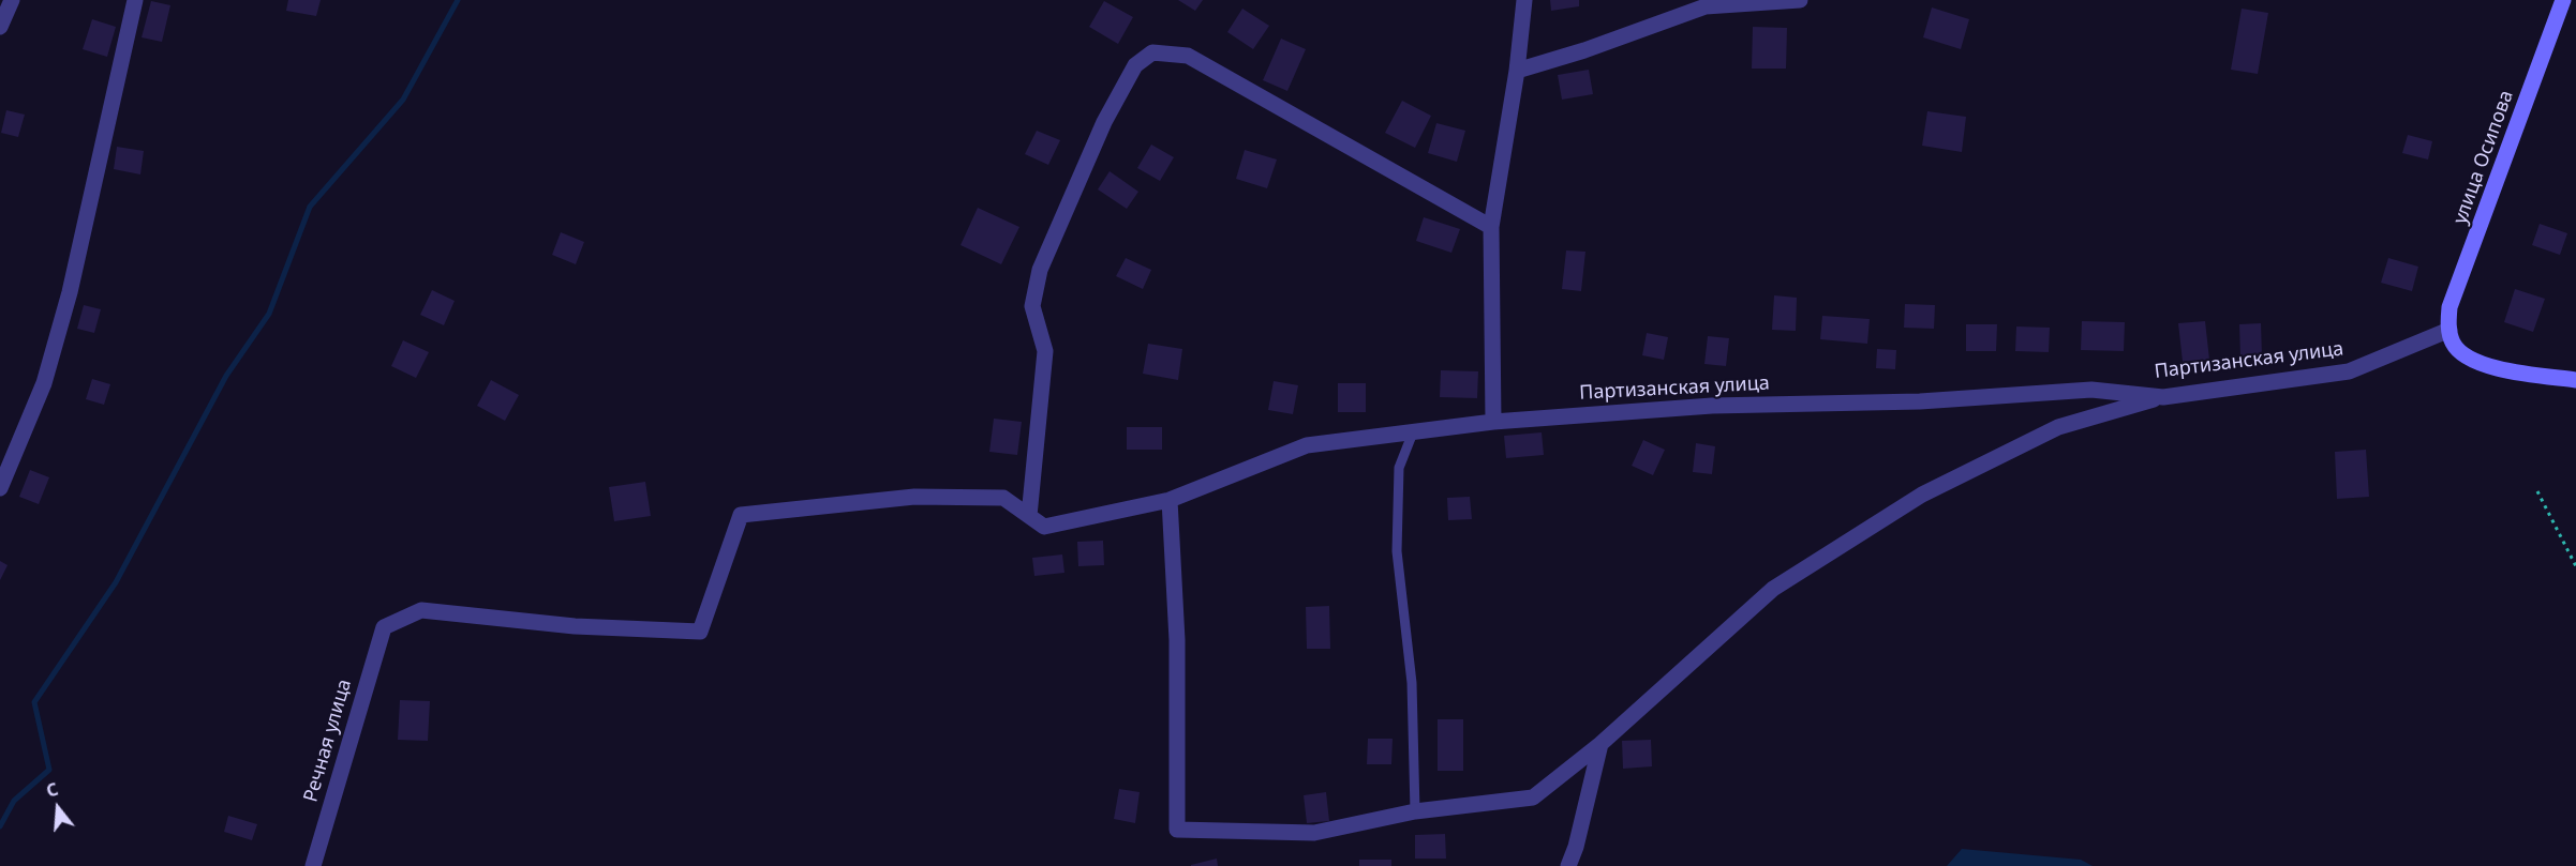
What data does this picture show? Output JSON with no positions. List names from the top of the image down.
{
  "streets": {
    "main road": ["улица Осипова"],
    "street": ["Партизанская улица", "Речная улица"]
  },
  "crossings": [
    ["улица Осипова", "Партизанская улица"],
    ["Партизанская улица", "Речная улица"]
  ],
  "north": "top"
}
